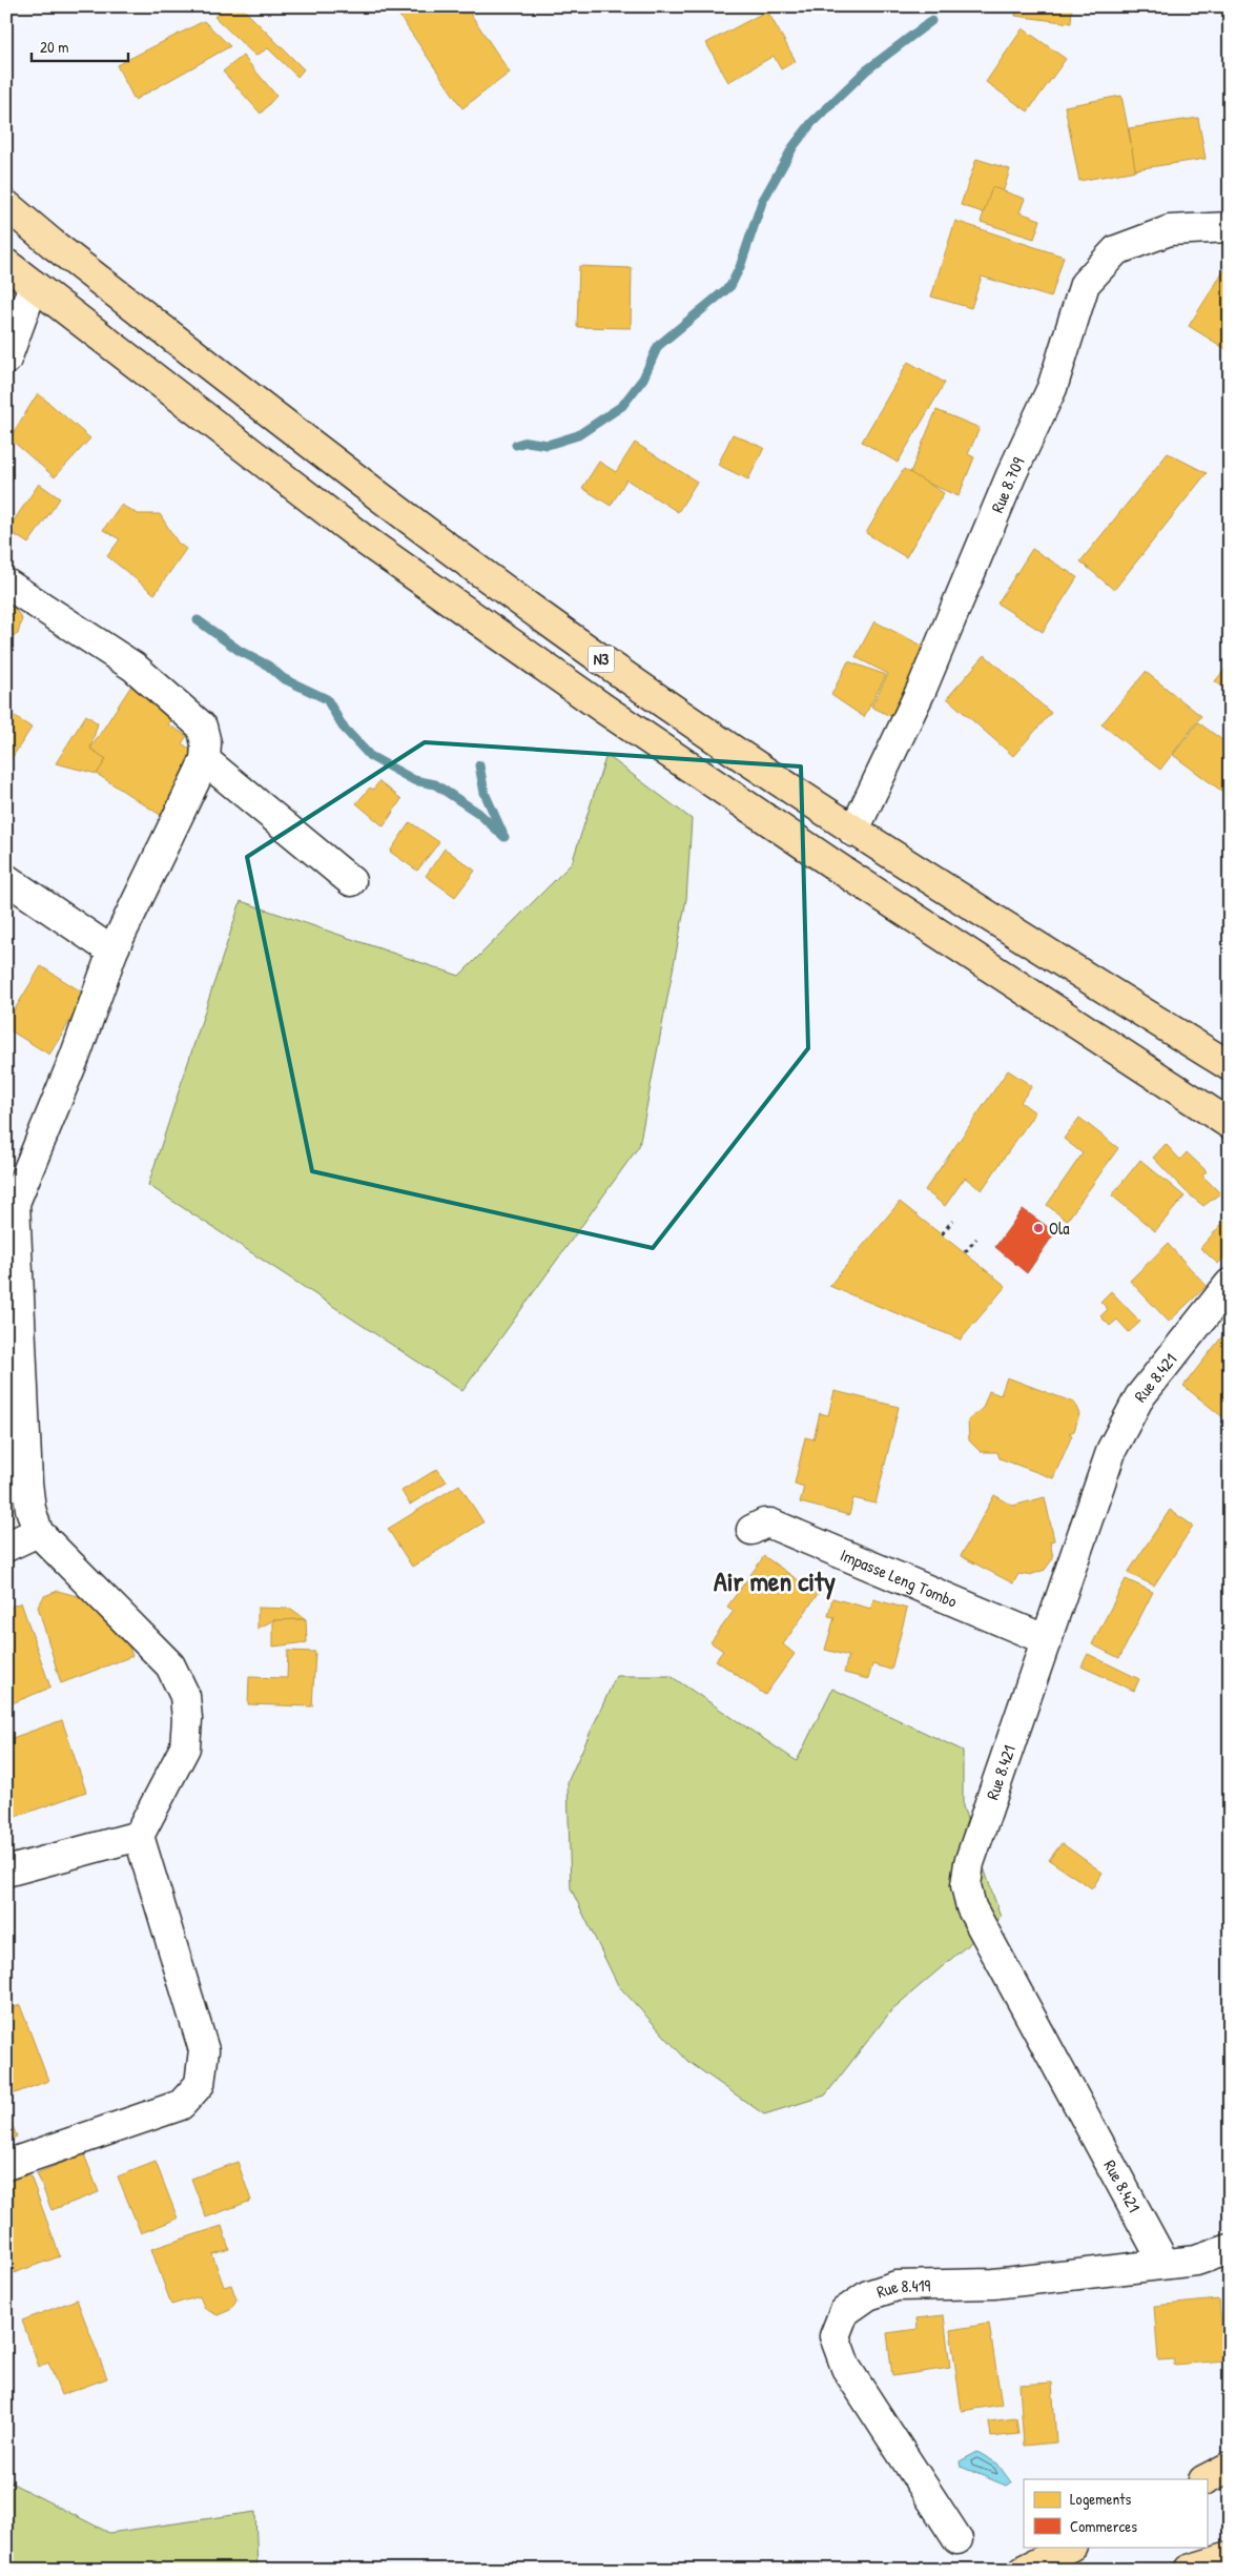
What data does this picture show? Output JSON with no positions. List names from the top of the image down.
{
  "streets": {
    "highway": ["N3"],
    "street": [
      "Rue 8.709",
      "Rue 8.421",
      "Impasse Leng Tombo",
      "Rue 8.419"
    ]
  },
  "crossings": [
    ["Rue 8.709", "N3"],
    ["Rue 8.421", "Impasse Leng Tombo"],
    ["Rue 8.421", "Rue 8.419"]
  ],
  "districts": ["Air men city"],
  "places": ["Ola"],
  "legend": ["Logements", "Commerces"],
  "scale_bar": "20 m"
}
